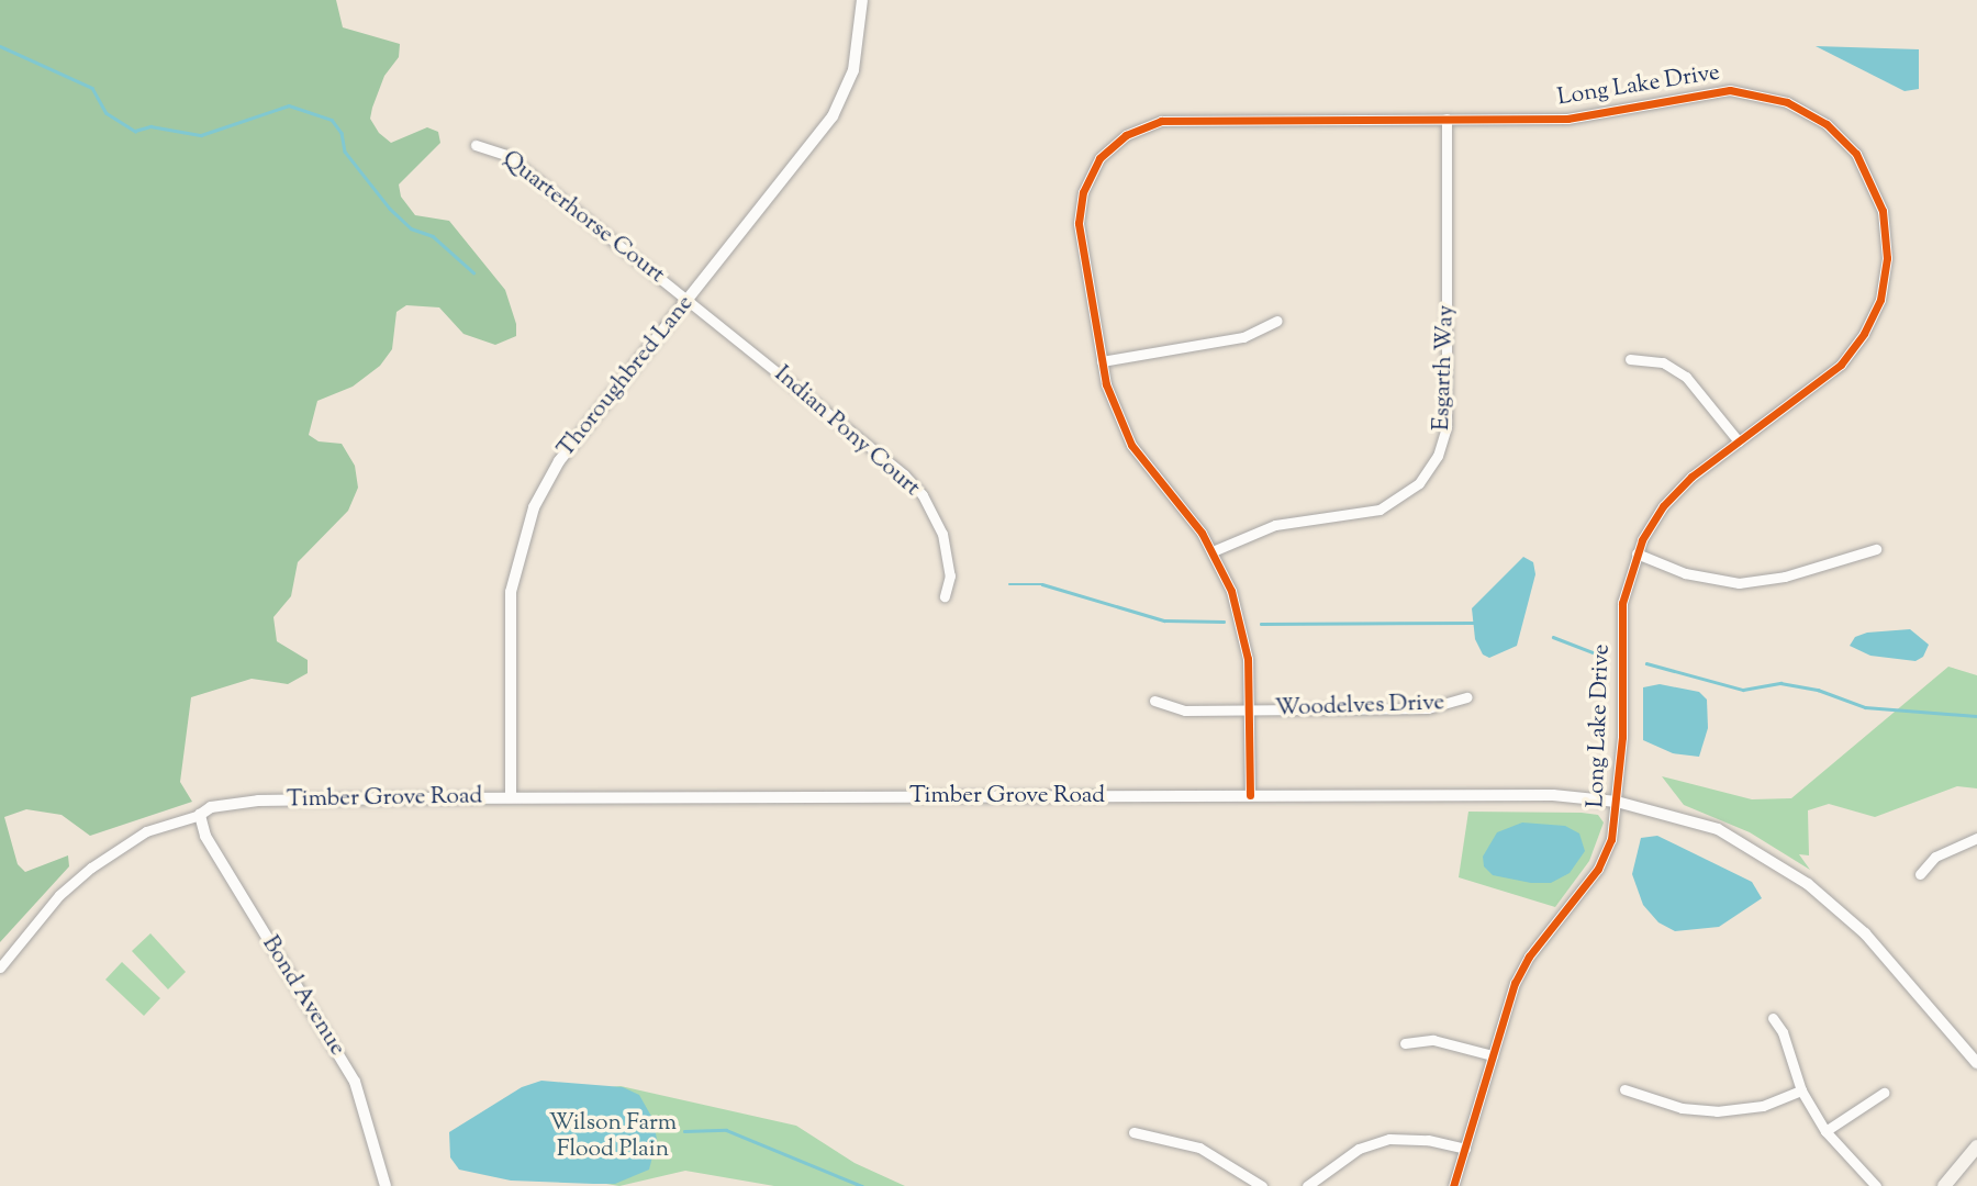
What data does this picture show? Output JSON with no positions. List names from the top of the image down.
{
  "streets": {
    "street": [
      "Long Lake Drive",
      "Quarterhorse Court",
      "Esgarth Way",
      "Thoroughbred Lane",
      "Indian Pony Court",
      "Woodelves Drive",
      "Timber Grove Road",
      "Bond Avenue"
    ]
  },
  "crossings": [
    ["Long Lake Drive", "Esgarth Way"],
    ["Long Lake Drive", "Woodelves Drive"],
    ["Long Lake Drive", "Timber Grove Road"],
    ["Quarterhorse Court", "Thoroughbred Lane"],
    ["Quarterhorse Court", "Indian Pony Court"],
    ["Thoroughbred Lane", "Indian Pony Court"],
    ["Thoroughbred Lane", "Timber Grove Road"],
    ["Timber Grove Road", "Bond Avenue"]
  ],
  "parks": ["Wilson Farm Flood Plain"]
}
